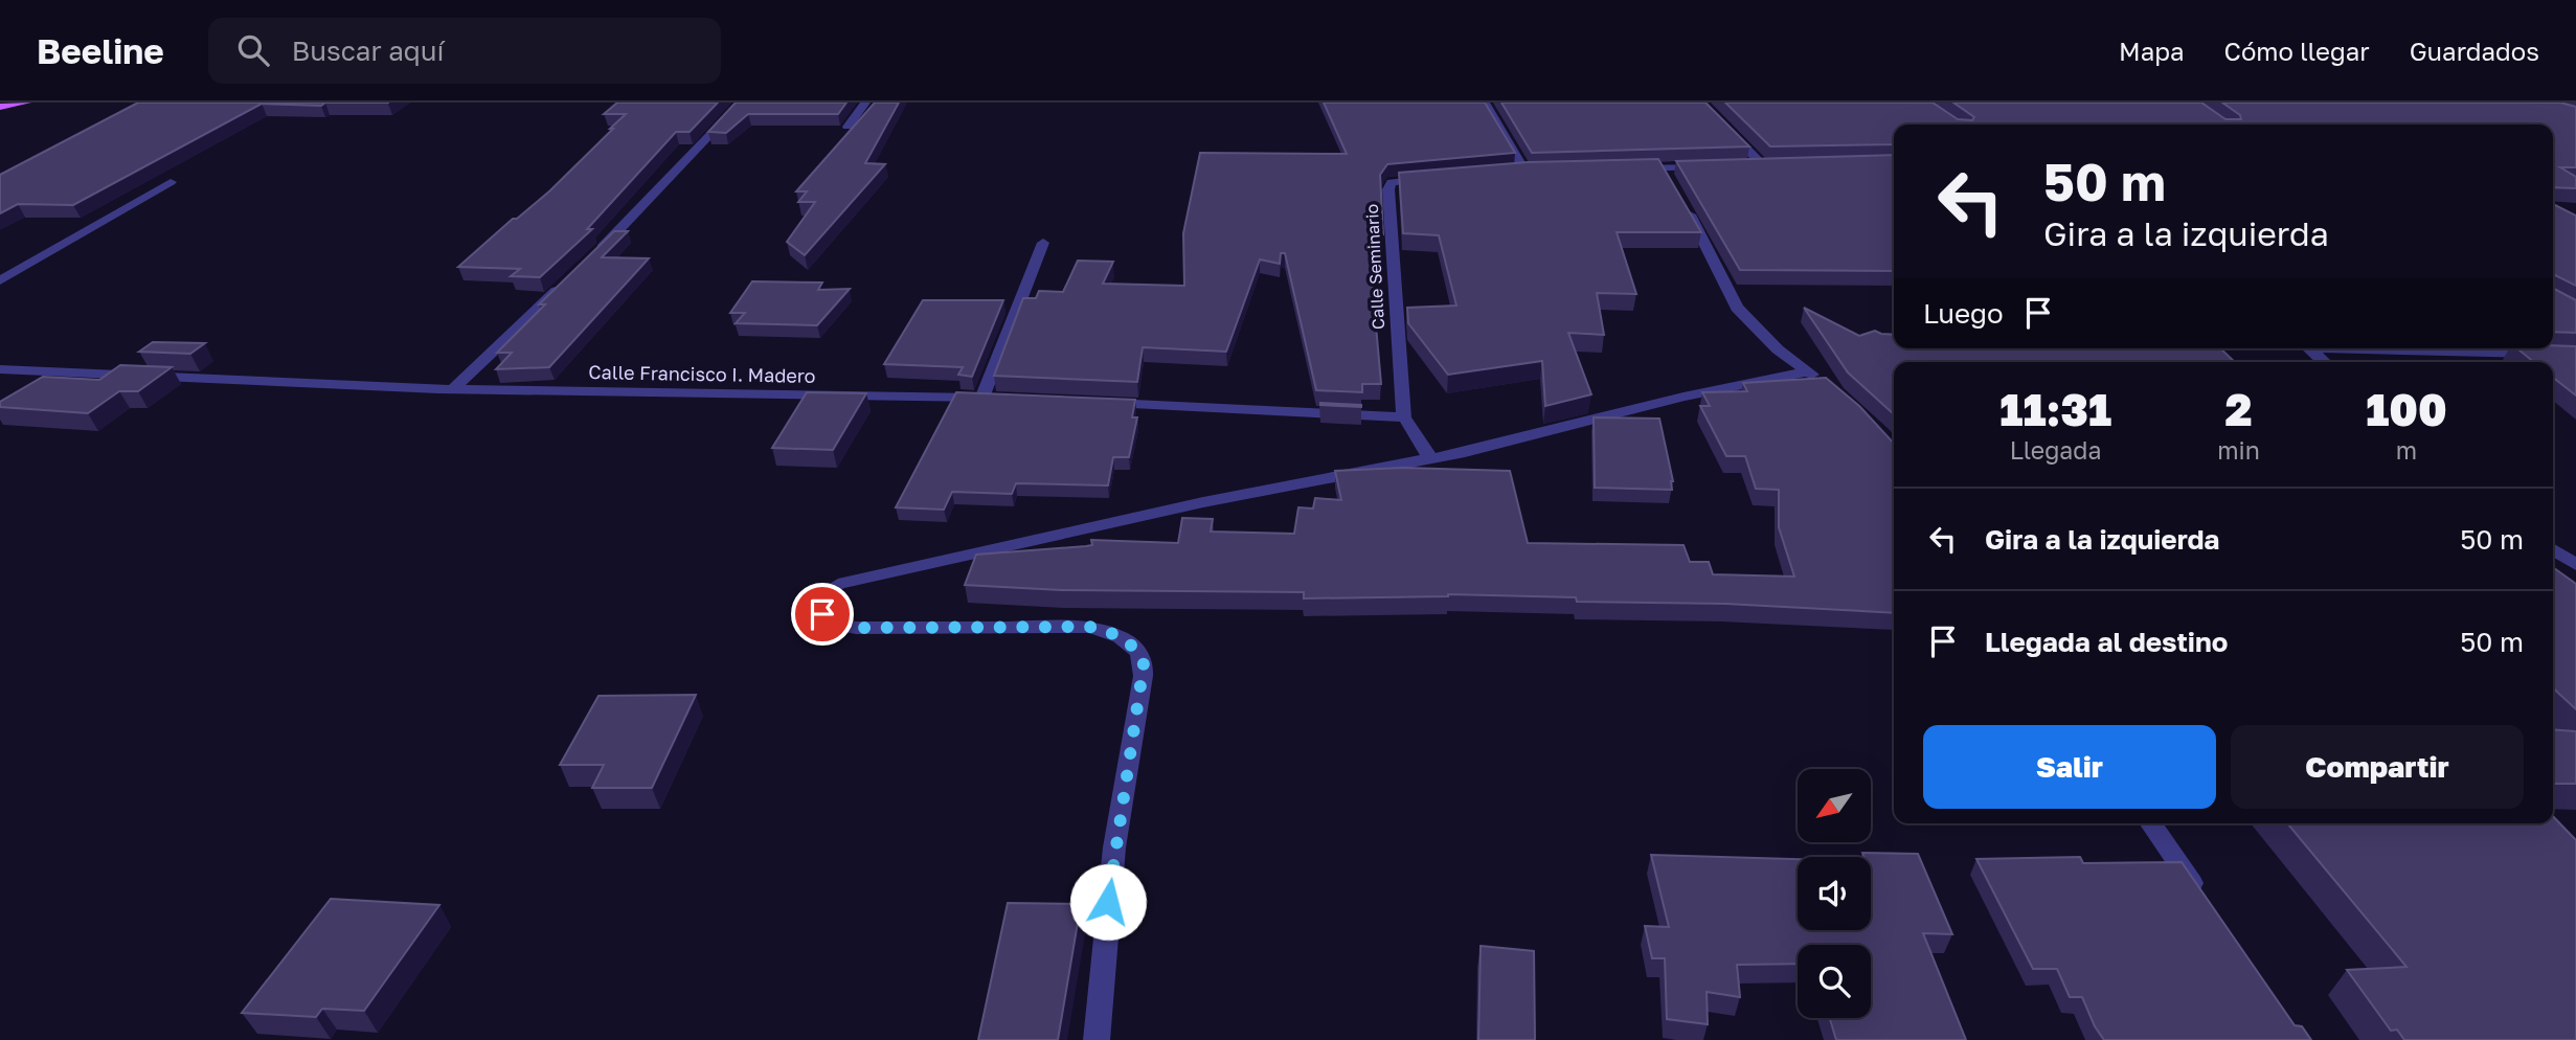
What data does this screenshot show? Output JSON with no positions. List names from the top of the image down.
{
  "streets": {
    "street": ["Calle Seminario", "Calle Francisco I. Madero"]
  },
  "north": "bottom left",
  "page": {
    "header": "Beeline",
    "search": "Buscar aquí",
    "nav": ["Mapa", "Cómo llegar", "Guardados"],
    "turn": ["50 m", "Gira a la izquierda"],
    "then": "Luego",
    "eta": [
      "11:31",
      "Llegada",
      "2",
      "min",
      "100",
      "m"
    ],
    "list": [
      {
        "name": "Gira a la izquierda",
        "value": "50 m"
      },
      {
        "name": "Llegada al destino",
        "value": "50 m"
      }
    ],
    "buttons": ["Salir", "Compartir"]
  }
}
